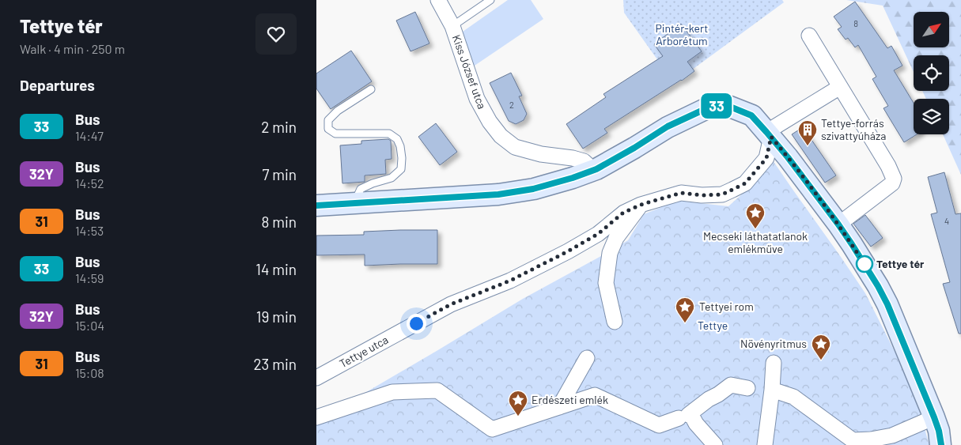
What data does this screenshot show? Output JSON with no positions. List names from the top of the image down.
{
  "streets": {
    "street": ["Kiss József utca", "Tettye utca"]
  },
  "parks": ["Pintér-kert Arborétum", "Tettye"],
  "places": {
    "building": ["Tettye-forrás szivattyúháza"],
    "place": [
      "Mecseki láthatatlanok emlékműve",
      "Tettyei rom",
      "Növényritmus",
      "Erdészeti emlék"
    ],
    "other": ["Tettye tér"]
  },
  "lines": ["bus line 33"],
  "house_numbers": ["8", "2", "4"],
  "north": "top right",
  "page": {
    "heading": [
      ["Tettye tér", "Walk · 4 min · 250 m"],
      "Departures"
    ],
    "on_map": "33",
    "list": [
      {
        "mark": "33",
        "name": "Bus",
        "note": "14:47",
        "value": "2 min"
      },
      {
        "mark": "32Y",
        "name": "Bus",
        "note": "14:52",
        "value": "7 min"
      },
      {
        "mark": "31",
        "name": "Bus",
        "note": "14:53",
        "value": "8 min"
      },
      {
        "mark": "33",
        "name": "Bus",
        "note": "14:59",
        "value": "14 min"
      },
      {
        "mark": "32Y",
        "name": "Bus",
        "note": "15:04",
        "value": "19 min"
      },
      {
        "mark": "31",
        "name": "Bus",
        "note": "15:08",
        "value": "23 min"
      }
    ]
  }
}
